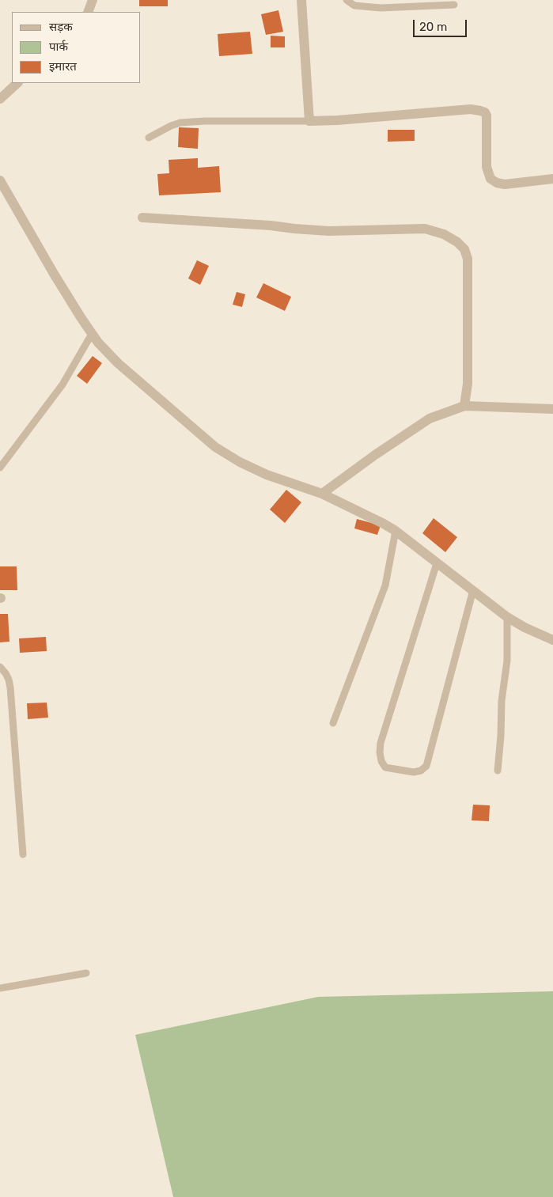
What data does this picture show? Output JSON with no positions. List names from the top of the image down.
{
  "legend": ["सड़क", "पार्क", "इमारत"],
  "scale_bar": "20 m"
}
